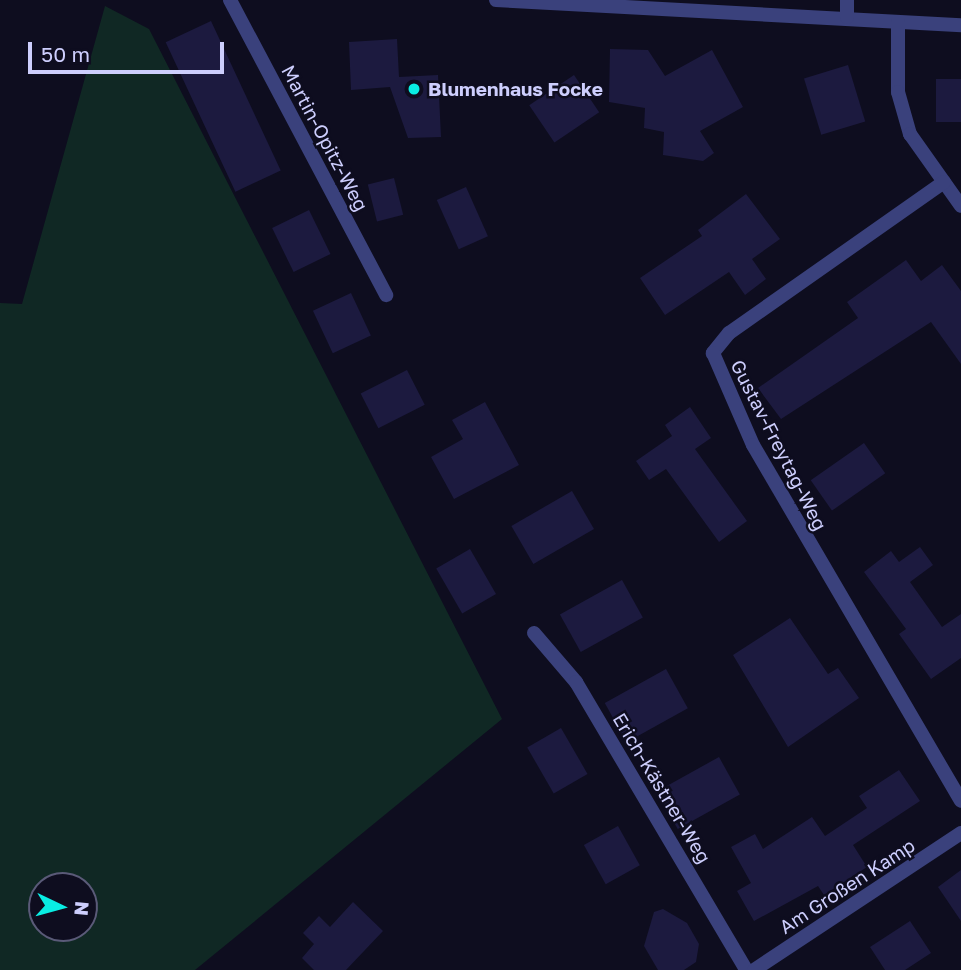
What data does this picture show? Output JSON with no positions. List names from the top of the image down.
{
  "streets": {
    "street": [
      "Martin-Opitz-Weg",
      "Gustav-Freytag-Weg",
      "Erich-Kästner-Weg",
      "Am Großen Kamp"
    ]
  },
  "places": ["Blumenhaus Focke"],
  "scale_bar": "50 m",
  "north": "right"
}
